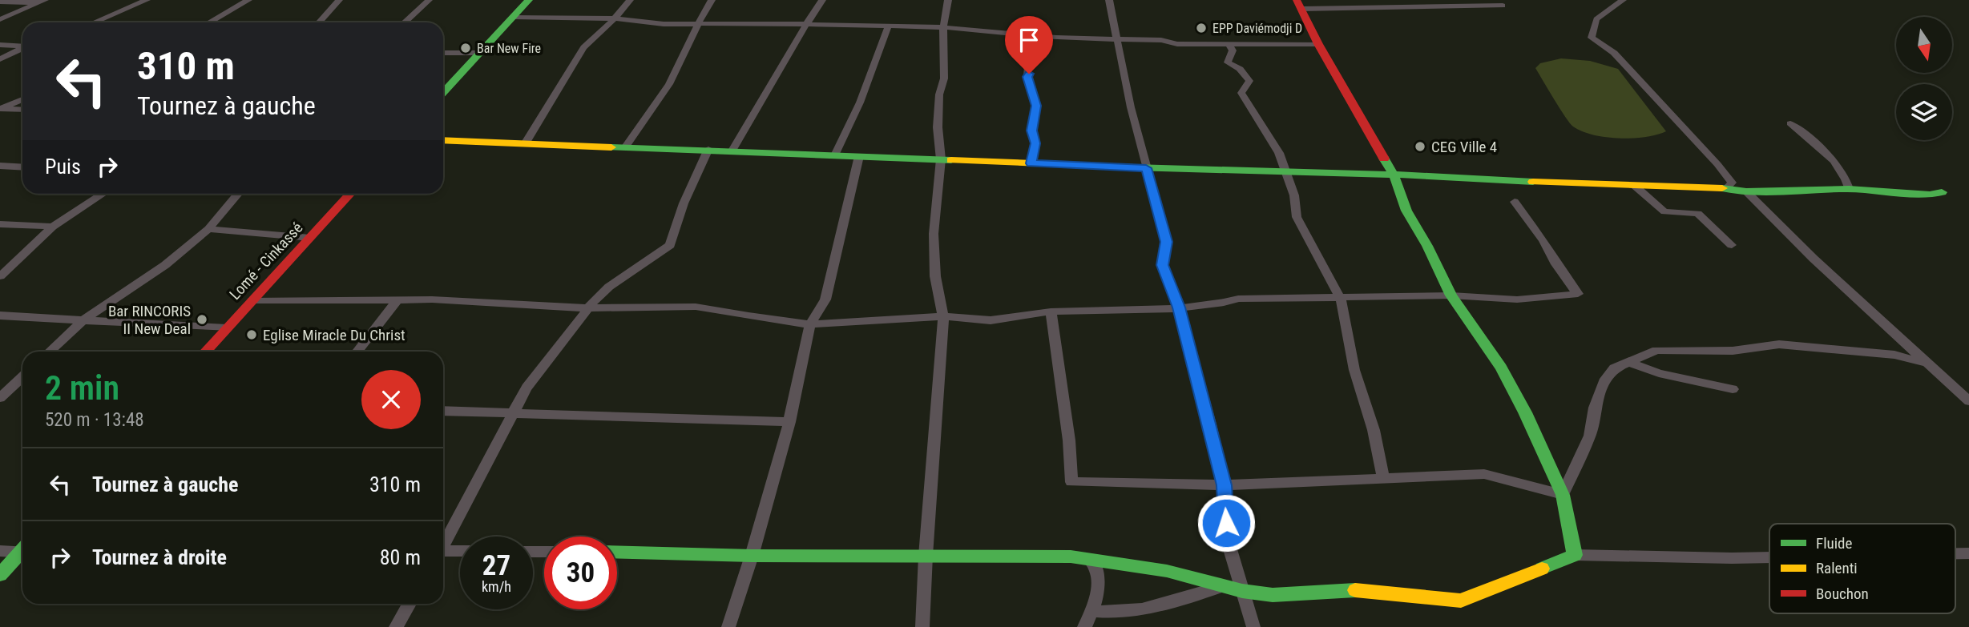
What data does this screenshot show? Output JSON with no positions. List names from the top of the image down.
{
  "streets": {
    "main road": ["Lomé - Cinkassé"]
  },
  "places": [
    "EPP Daviémodji D",
    "Bar New Fire",
    "CEG Ville 4",
    "Bar RINCORIS II New Deal",
    "Eglise Miracle Du Christ"
  ],
  "legend": ["Fluide", "Ralenti", "Bouchon"],
  "north": "bottom",
  "page": {
    "turn": ["310 m", "Tournez à gauche"],
    "then": "Puis",
    "heading": ["2 min", "520 m · 13:48"],
    "list": [
      {
        "name": "Tournez à gauche",
        "value": "310 m"
      },
      {
        "name": "Tournez à droite",
        "value": "80 m"
      }
    ],
    "speed": "27 km/h",
    "limit": "30"
  }
}
